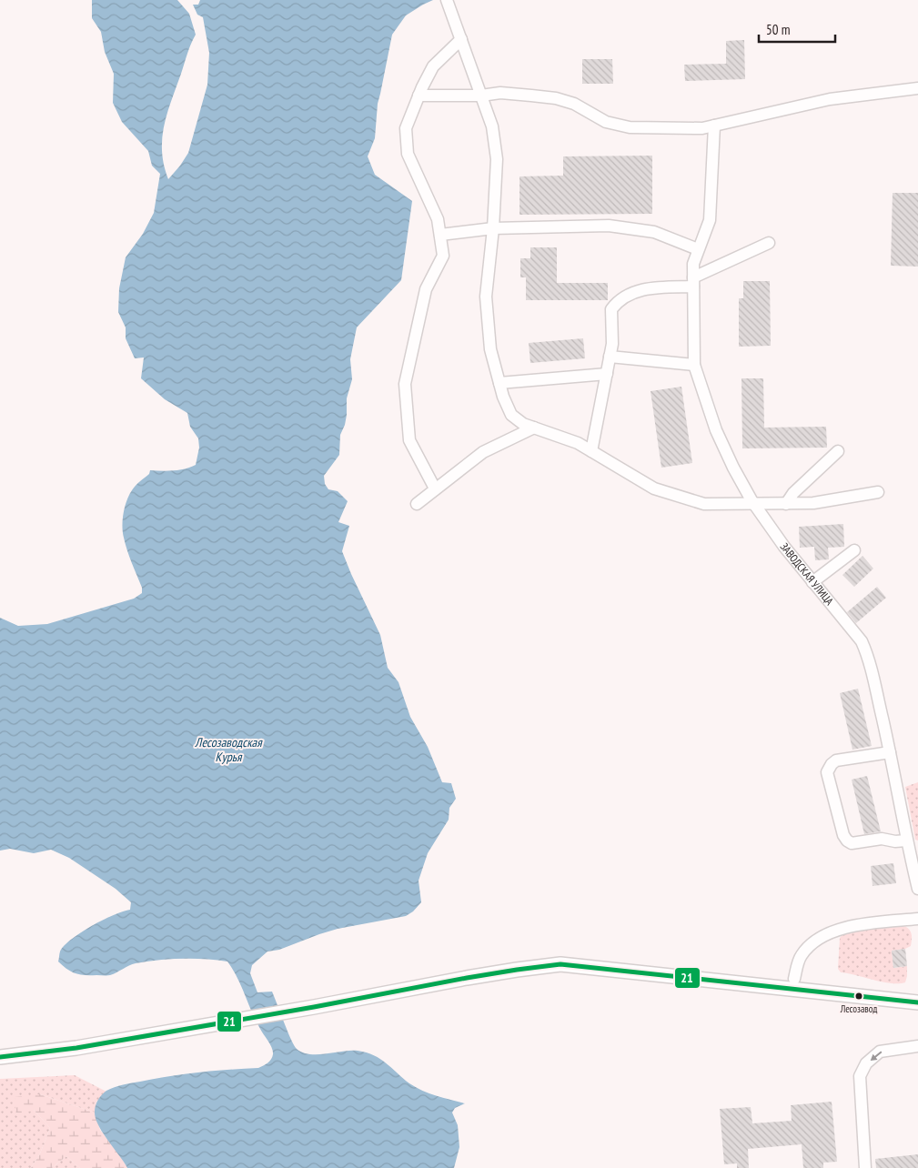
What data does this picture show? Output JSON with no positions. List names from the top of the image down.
{
  "streets": {
    "street": ["ЗАВОДСКАЯ УЛИЦА"]
  },
  "water": ["Лесозаводская Курья"],
  "places": ["Лесозавод"],
  "lines": ["transit line 21"],
  "scale_bar": "50 m"
}
